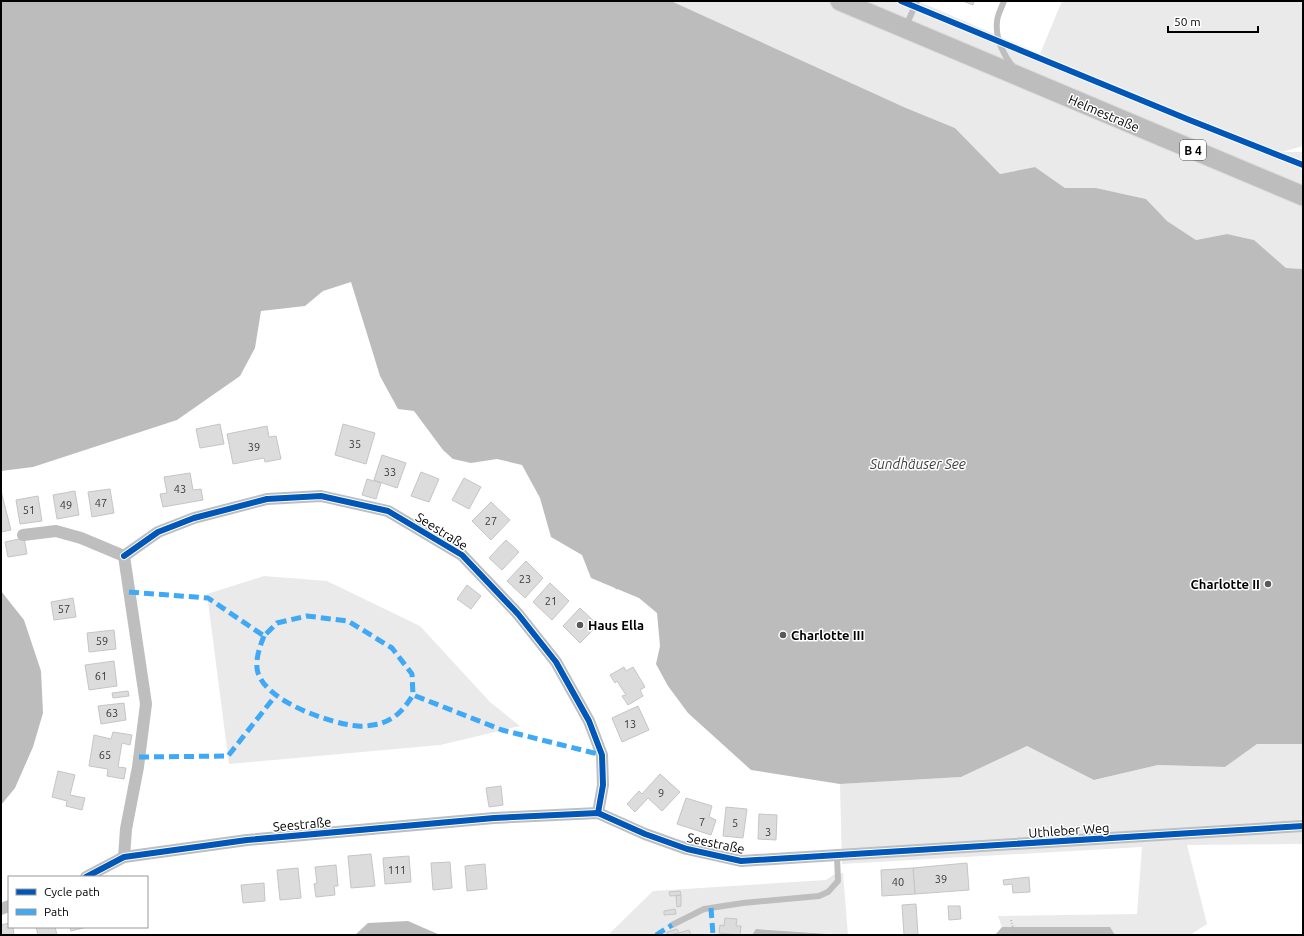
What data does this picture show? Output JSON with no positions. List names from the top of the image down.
{
  "streets": {
    "main road": ["Helmestraße", "B 4"],
    "street": ["Seestraße", "Uthleber Weg"]
  },
  "crossings": [
    ["Seestraße", "Uthleber Weg"]
  ],
  "water": ["Sundhäuser See"],
  "places": ["Charlotte II", "Haus Ella", "Charlotte III"],
  "house_numbers": [
    "35",
    "39",
    "33",
    "43",
    "47",
    "49",
    "51",
    "27",
    "23",
    "21",
    "57",
    "59",
    "61",
    "63",
    "13",
    "65",
    "9",
    "7",
    "5",
    "3",
    "111",
    "39",
    "40"
  ],
  "legend": ["Cycle path", "Path"],
  "scale_bar": "50 m"
}
